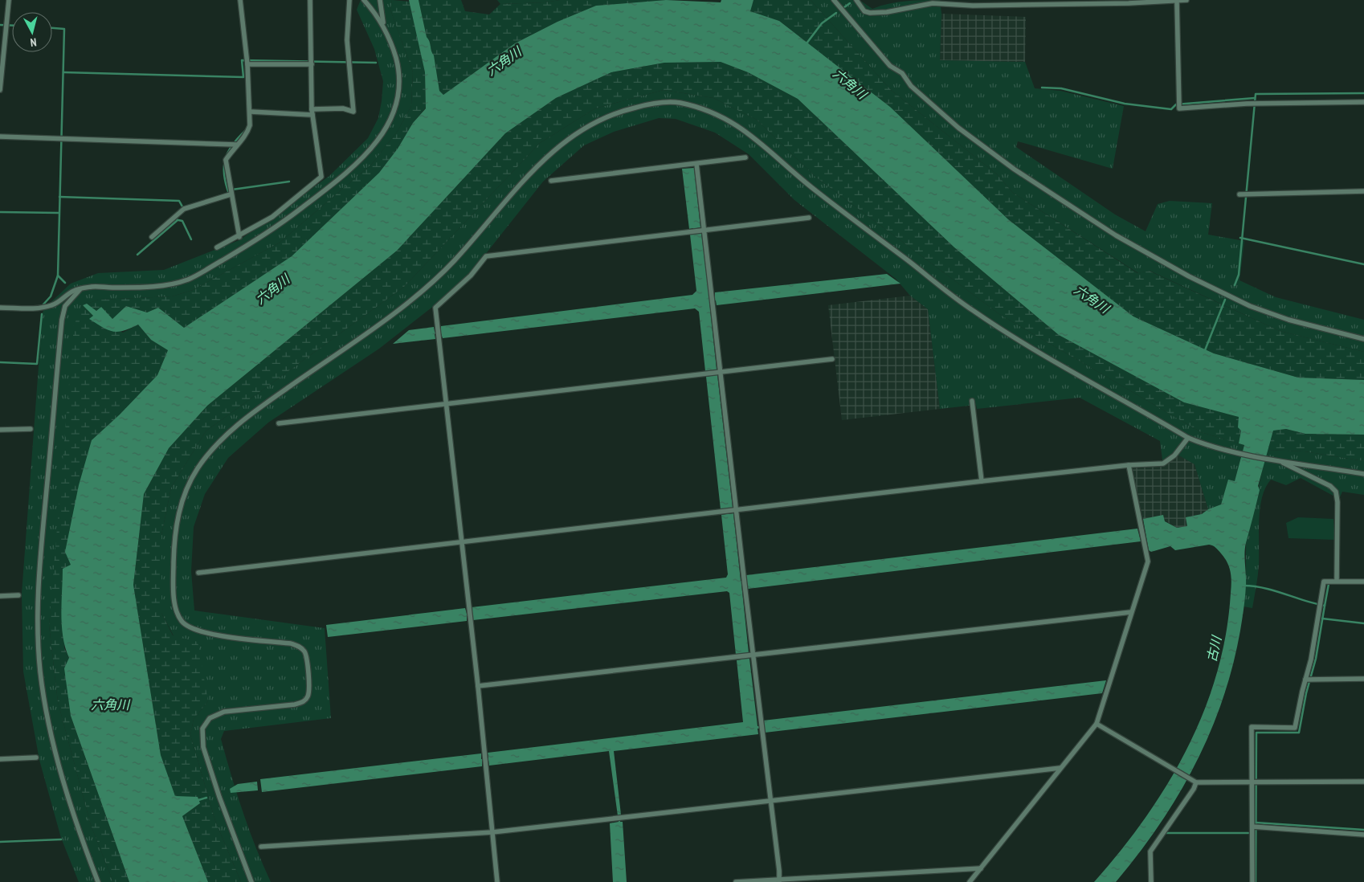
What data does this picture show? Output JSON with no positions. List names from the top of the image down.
{
  "water": ["六角川", "古川"],
  "north": "bottom"
}
